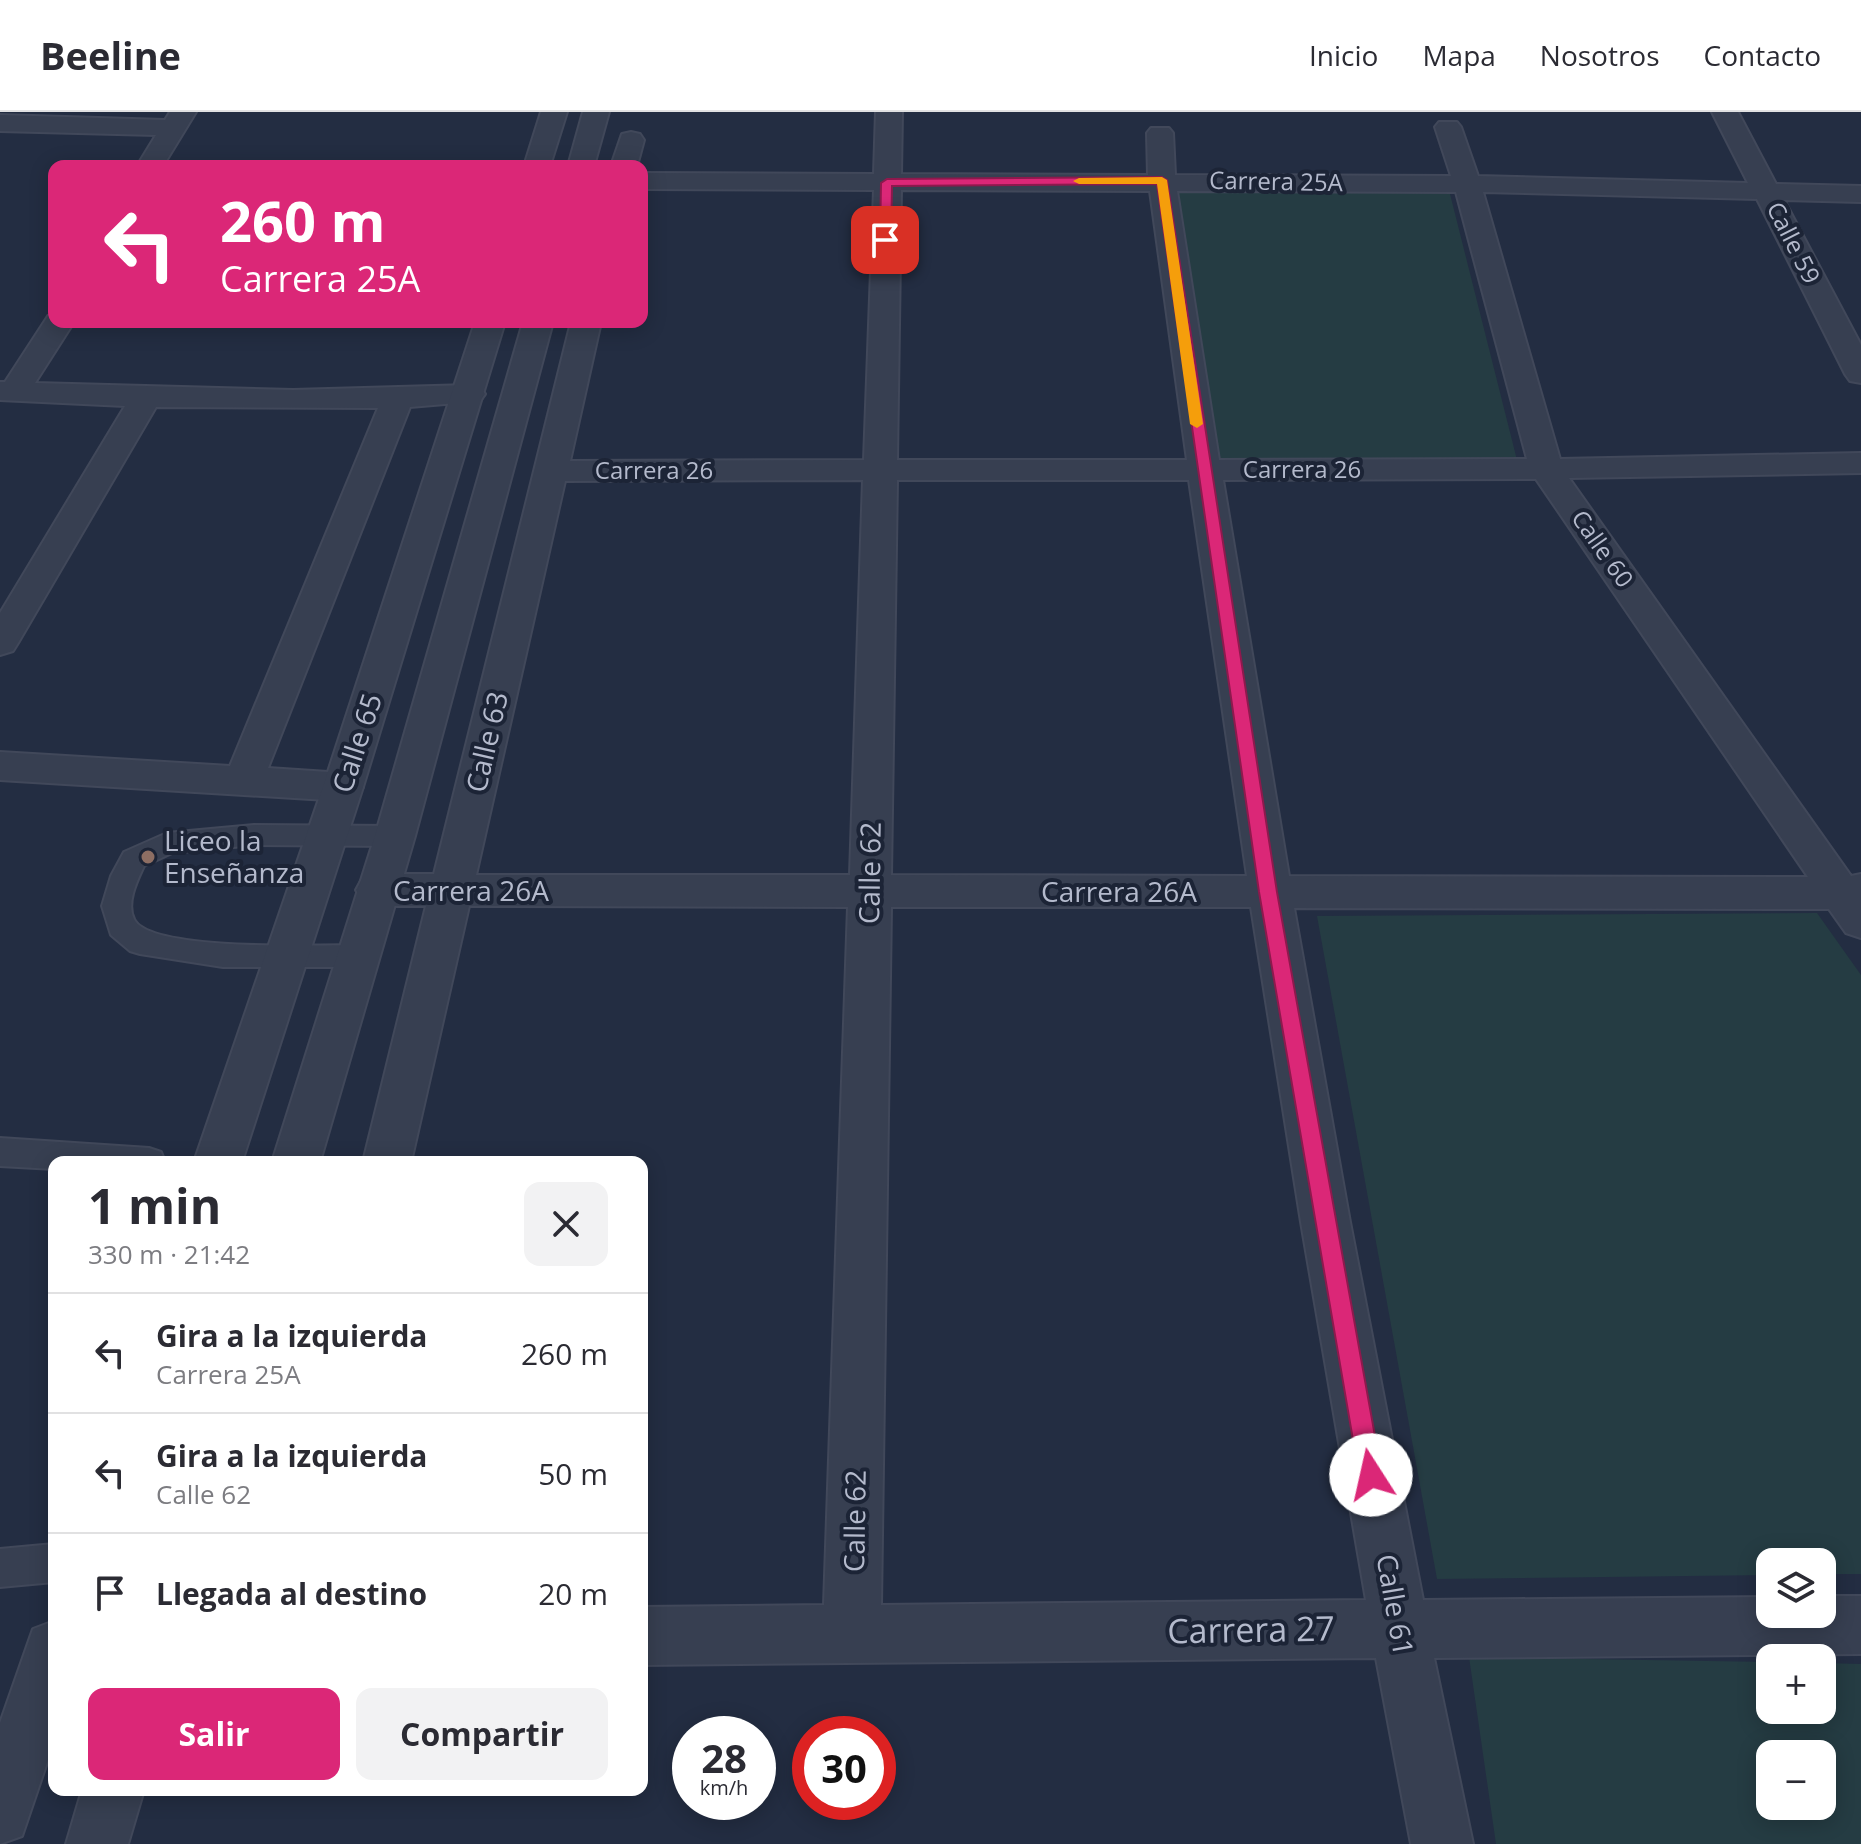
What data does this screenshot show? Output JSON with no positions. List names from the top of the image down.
{
  "streets": {
    "street": [
      "Carrera 25A",
      "Calle 59",
      "Carrera 26",
      "Calle 60",
      "Calle 63",
      "Calle 65",
      "Calle 62",
      "Carrera 26A",
      "Calle 61",
      "Carrera 27"
    ]
  },
  "crossings": [
    ["Carrera 25A", "Calle 59"],
    ["Carrera 25A", "Calle 60"],
    ["Carrera 25A", "Calle 62"],
    ["Carrera 25A", "Calle 61"],
    ["Carrera 26", "Calle 60"],
    ["Carrera 26", "Calle 63"],
    ["Carrera 26", "Calle 62"],
    ["Carrera 26", "Calle 61"],
    ["Calle 60", "Carrera 26A"],
    ["Calle 63", "Carrera 26A"],
    ["Calle 62", "Carrera 26A"],
    ["Calle 62", "Carrera 27"],
    ["Carrera 26A", "Calle 61"],
    ["Calle 61", "Carrera 27"]
  ],
  "places": ["Liceo la Enseñanza"],
  "page": {
    "header": "Beeline",
    "nav": [
      "Inicio",
      "Mapa",
      "Nosotros",
      "Contacto"
    ],
    "turn": ["260 m", "Carrera 25A"],
    "heading": ["1 min", "330 m · 21:42"],
    "list": [
      {
        "name": "Gira a la izquierda",
        "note": "Carrera 25A",
        "value": "260 m"
      },
      {
        "name": "Gira a la izquierda",
        "note": "Calle 62",
        "value": "50 m"
      },
      {
        "name": "Llegada al destino",
        "value": "20 m"
      }
    ],
    "map_buttons": ["+", "−"],
    "buttons": ["Salir", "Compartir"],
    "speed": "28 km/h",
    "limit": "30"
  }
}
